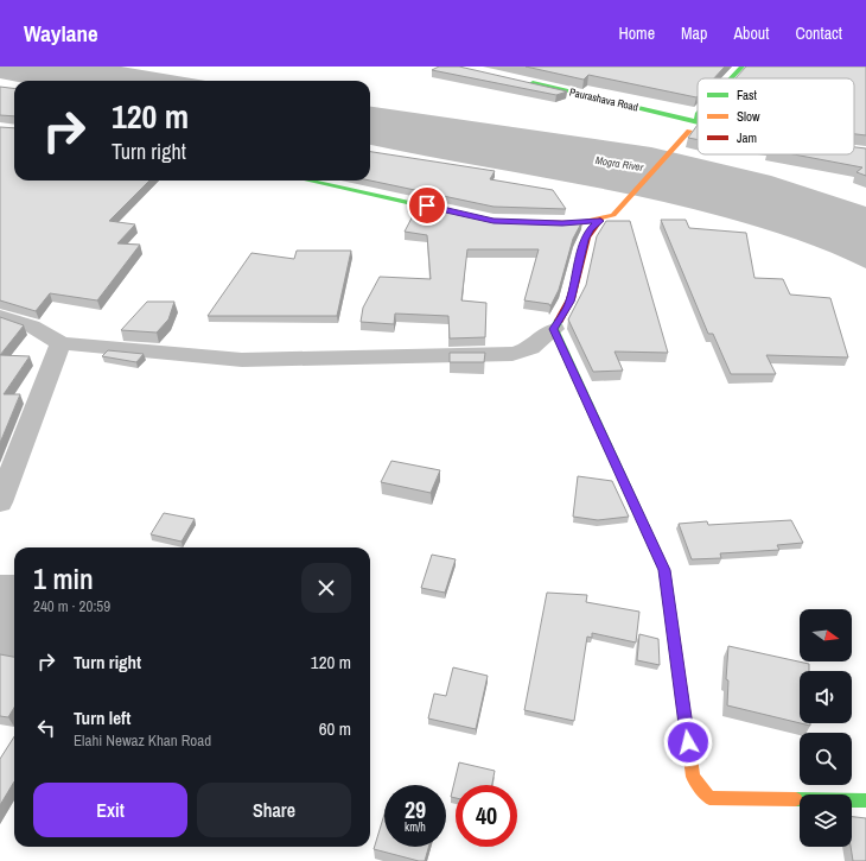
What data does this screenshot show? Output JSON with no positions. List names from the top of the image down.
{
  "streets": {
    "street": ["Paurashava Road"]
  },
  "water": ["Mogra River"],
  "legend": ["Fast", "Slow", "Jam"],
  "north": "right",
  "page": {
    "header": "Waylane",
    "nav": [
      "Home",
      "Map",
      "About",
      "Contact"
    ],
    "turn": ["120 m", "Turn right"],
    "heading": ["1 min", "240 m · 20:59"],
    "list": [
      {
        "name": "Turn right",
        "value": "120 m"
      },
      {
        "name": "Turn left",
        "note": "Elahi Newaz Khan Road",
        "value": "60 m"
      }
    ],
    "buttons": ["Exit", "Share"],
    "speed": "29 km/h",
    "limit": "40"
  }
}
